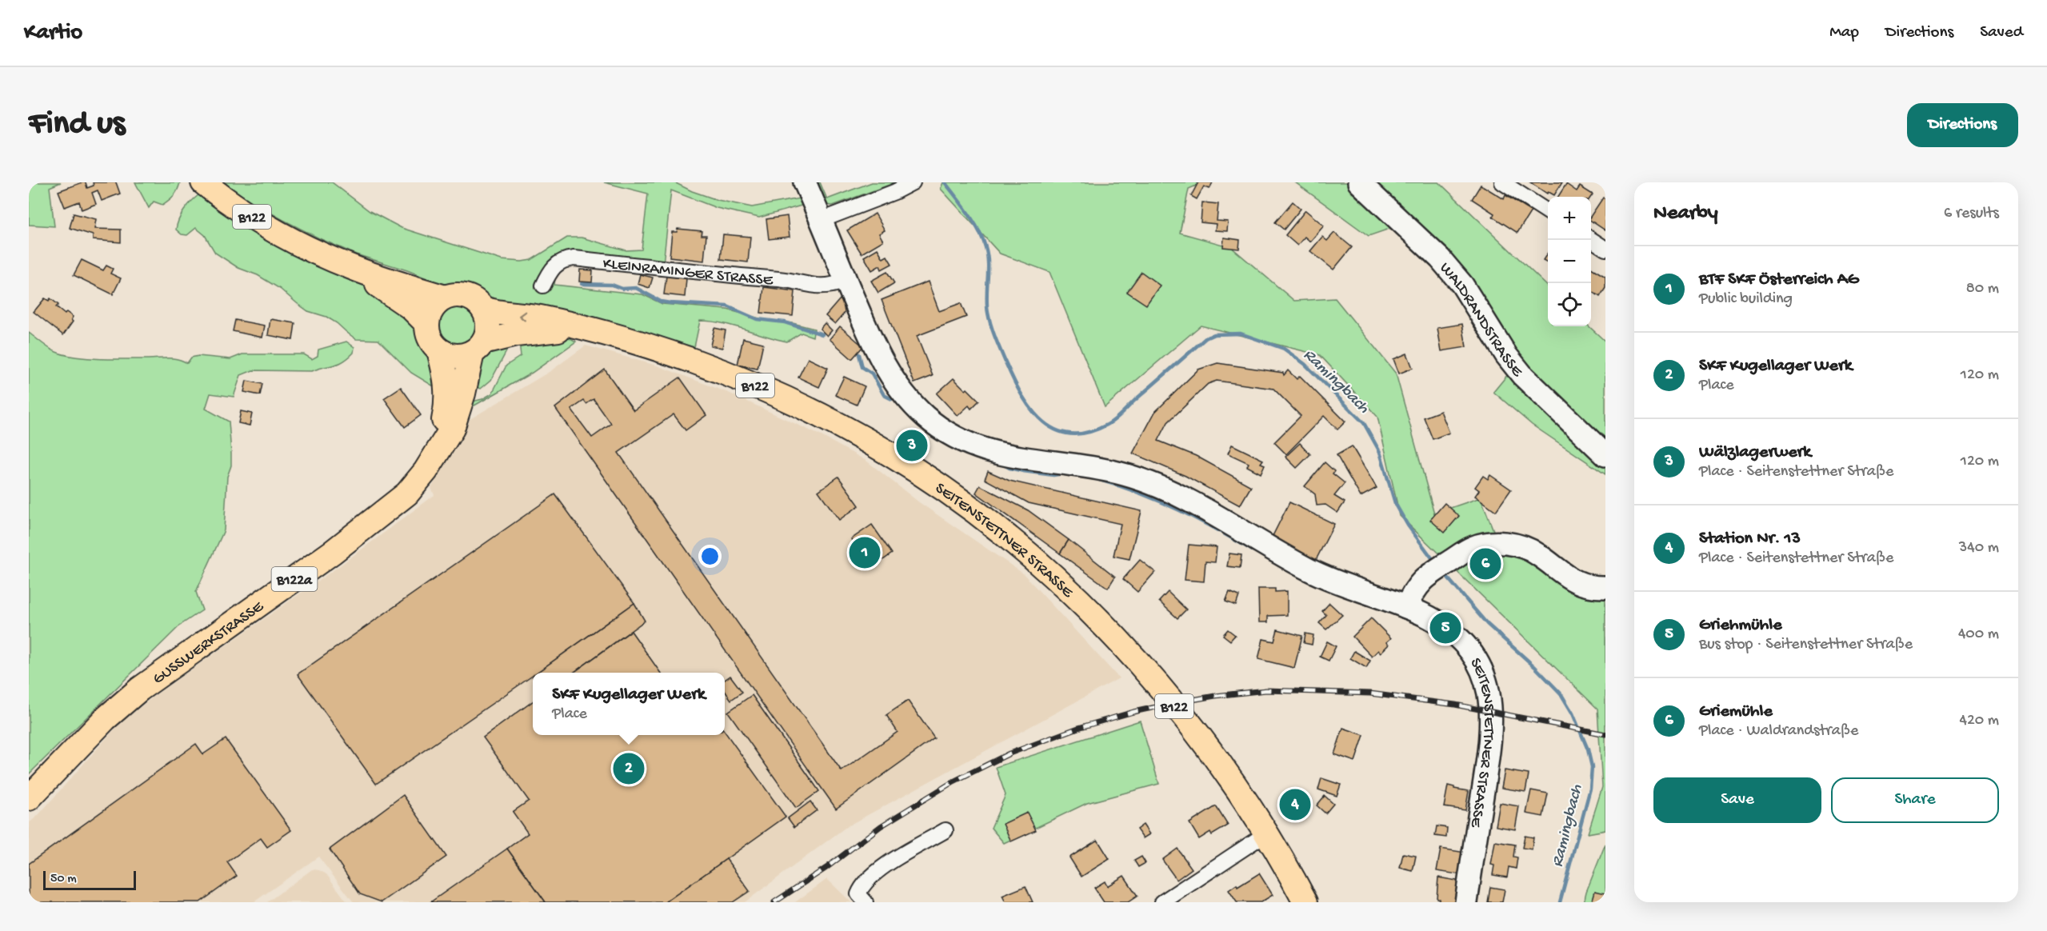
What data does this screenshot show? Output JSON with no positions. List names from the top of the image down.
{
  "streets": {
    "main road": [
      "B122",
      "WALDRANDSTRASSE",
      "SEITENSTETTNER STRASSE",
      "B122a",
      "GUSSWERKSTRASSE"
    ],
    "street": ["KLEINRAMINGER STRASSE"]
  },
  "crossings": [
    ["B122", "SEITENSTETTNER STRASSE"],
    ["B122", "GUSSWERKSTRASSE"],
    ["KLEINRAMINGER STRASSE", "SEITENSTETTNER STRASSE"],
    ["SEITENSTETTNER STRASSE", "GUSSWERKSTRASSE"]
  ],
  "water": ["Ramingbach"],
  "scale_bar": "50 m",
  "page": {
    "header": "Kartio",
    "nav": ["Map", "Directions", "Saved"],
    "buttons": [
      "Directions",
      ["Save", "Share"]
    ],
    "title": "Find us",
    "heading": ["Nearby", "6 results"],
    "map_buttons": ["+", "−"],
    "list": [
      {
        "mark": "1",
        "name": "BTF SKF Österreich AG",
        "note": "Public building",
        "value": "80 m"
      },
      {
        "mark": "2",
        "name": "SKF Kugellager Werk",
        "note": "Place",
        "value": "120 m"
      },
      {
        "mark": "3",
        "name": "Wälzlagerwerk",
        "note": "Place · Seitenstettner Straße",
        "value": "120 m"
      },
      {
        "mark": "4",
        "name": "Station Nr. 13",
        "note": "Place · Seitenstettner Straße",
        "value": "340 m"
      },
      {
        "mark": "5",
        "name": "Griehmühle",
        "note": "Bus stop · Seitenstettner Straße",
        "value": "400 m"
      },
      {
        "mark": "6",
        "name": "Griemühle",
        "note": "Place · Waldrandstraße",
        "value": "420 m"
      }
    ],
    "pins": [
      "3",
      "1",
      "6",
      "5",
      "2",
      "4"
    ],
    "popup": ["SKF Kugellager Werk", "Place"],
    "scale": "50 m"
  }
}
